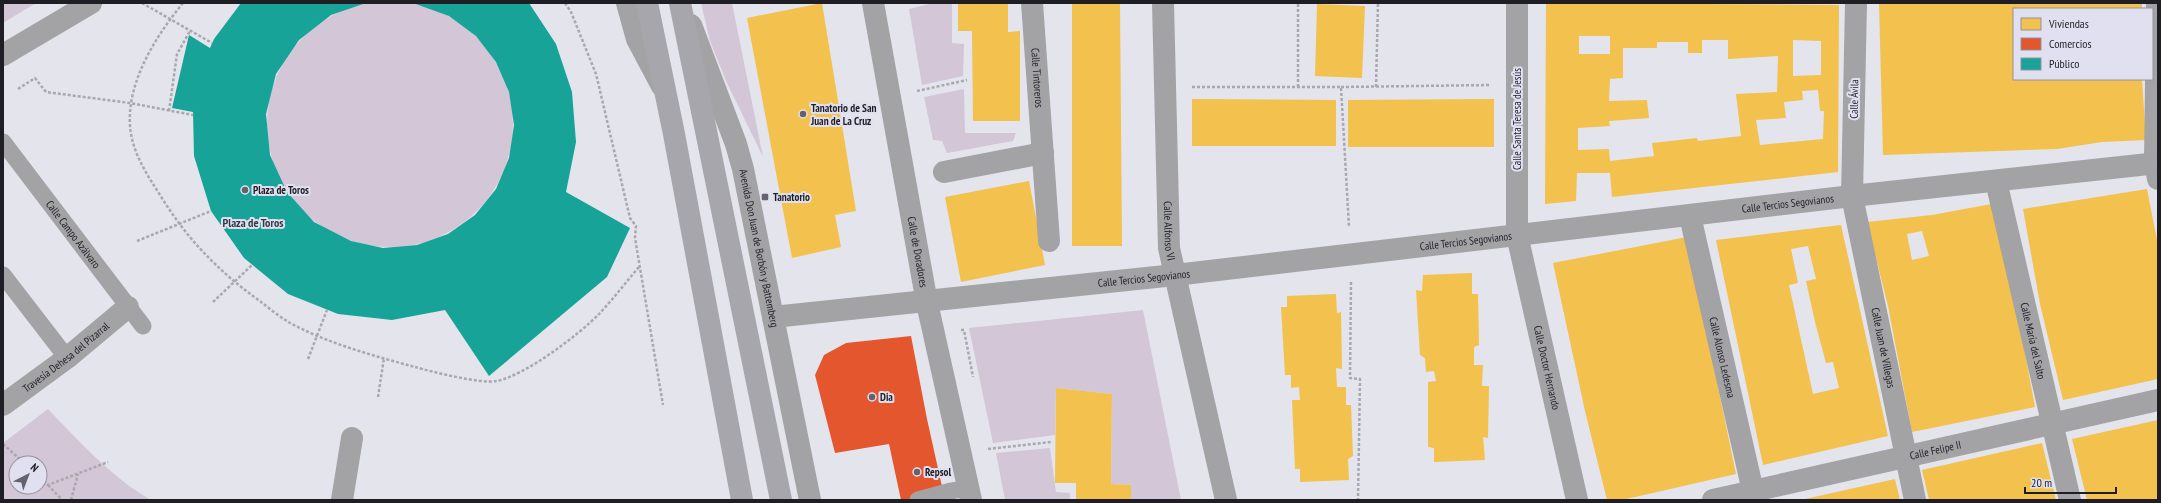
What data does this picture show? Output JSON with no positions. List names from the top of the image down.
{
  "streets": {
    "main road": ["Avenida Don Juan de Borbón y Battemberg"],
    "street": [
      "Calle Tintoreros",
      "Calle Ávila",
      "Calle Santa Teresa de Jesús",
      "Calle Tercios Segovianos",
      "Calle Alfonso VI",
      "Calle de Doradores",
      "Calle María del Salto",
      "Calle Juan de Villegas",
      "Travesía Dehesa del Pizarral",
      "Calle Alonso Ledesma",
      "Calle Doctor Hernando",
      "Calle Felipe II"
    ],
    "lane": ["Calle Campo Azálvaro"]
  },
  "crossings": [
    ["Calle Ávila", "Calle Tercios Segovianos"],
    ["Calle Ávila", "Calle Juan de Villegas"],
    ["Calle Santa Teresa de Jesús", "Calle Tercios Segovianos"],
    ["Calle Santa Teresa de Jesús", "Calle Doctor Hernando"],
    ["Calle Tercios Segovianos", "Calle Alfonso VI"],
    ["Calle Tercios Segovianos", "Avenida Don Juan de Borbón y Battemberg"],
    ["Calle Tercios Segovianos", "Calle de Doradores"],
    ["Calle Tercios Segovianos", "Calle María del Salto"],
    ["Calle Tercios Segovianos", "Calle Juan de Villegas"],
    ["Calle Tercios Segovianos", "Calle Alonso Ledesma"],
    ["Calle Tercios Segovianos", "Calle Doctor Hernando"],
    ["Calle Campo Azálvaro", "Travesía Dehesa del Pizarral"],
    ["Calle María del Salto", "Calle Felipe II"],
    ["Calle Juan de Villegas", "Calle Felipe II"],
    ["Calle Alonso Ledesma", "Calle Felipe II"]
  ],
  "districts": ["Plaza de Toros"],
  "places": {
    "other": [
      "Tanatorio de San Juan de La Cruz",
      "Plaza de Toros",
      "Dia",
      "Repsol"
    ],
    "transit": ["Tanatorio"]
  },
  "legend": ["Viviendas", "Comercios", "Público"],
  "scale_bar": "20 m",
  "north": "top right"
}
